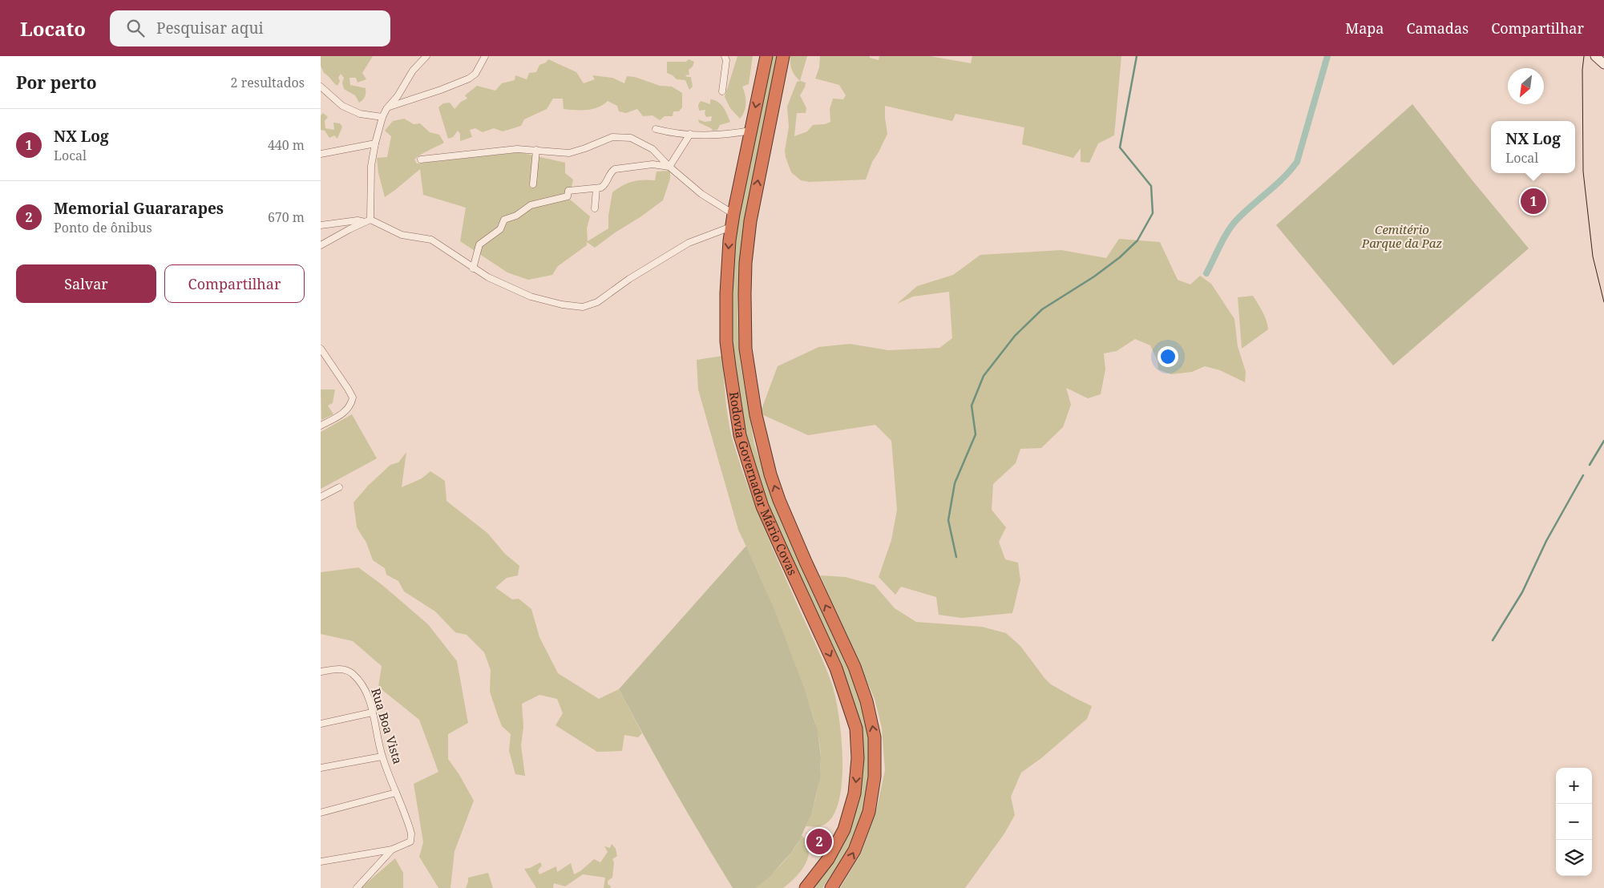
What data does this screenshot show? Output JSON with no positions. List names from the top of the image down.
{
  "streets": {
    "highway": ["Rodovia Governador Mário Covas"],
    "street": ["Rua Boa Vista"]
  },
  "parks": ["Cemitério Parque da Paz"],
  "north": "bottom left",
  "page": {
    "header": "Locato",
    "search": "Pesquisar aqui",
    "nav": ["Mapa", "Camadas", "Compartilhar"],
    "heading": ["Por perto", "2 resultados"],
    "list": [
      {
        "mark": "1",
        "name": "NX Log",
        "note": "Local",
        "value": "440 m"
      },
      {
        "mark": "2",
        "name": "Memorial Guararapes",
        "note": "Ponto de ônibus",
        "value": "670 m"
      }
    ],
    "popup": ["NX Log", "Local"],
    "pins": ["1", "2"],
    "buttons": ["Salvar", "Compartilhar"],
    "map_buttons": ["+", "−"]
  }
}
